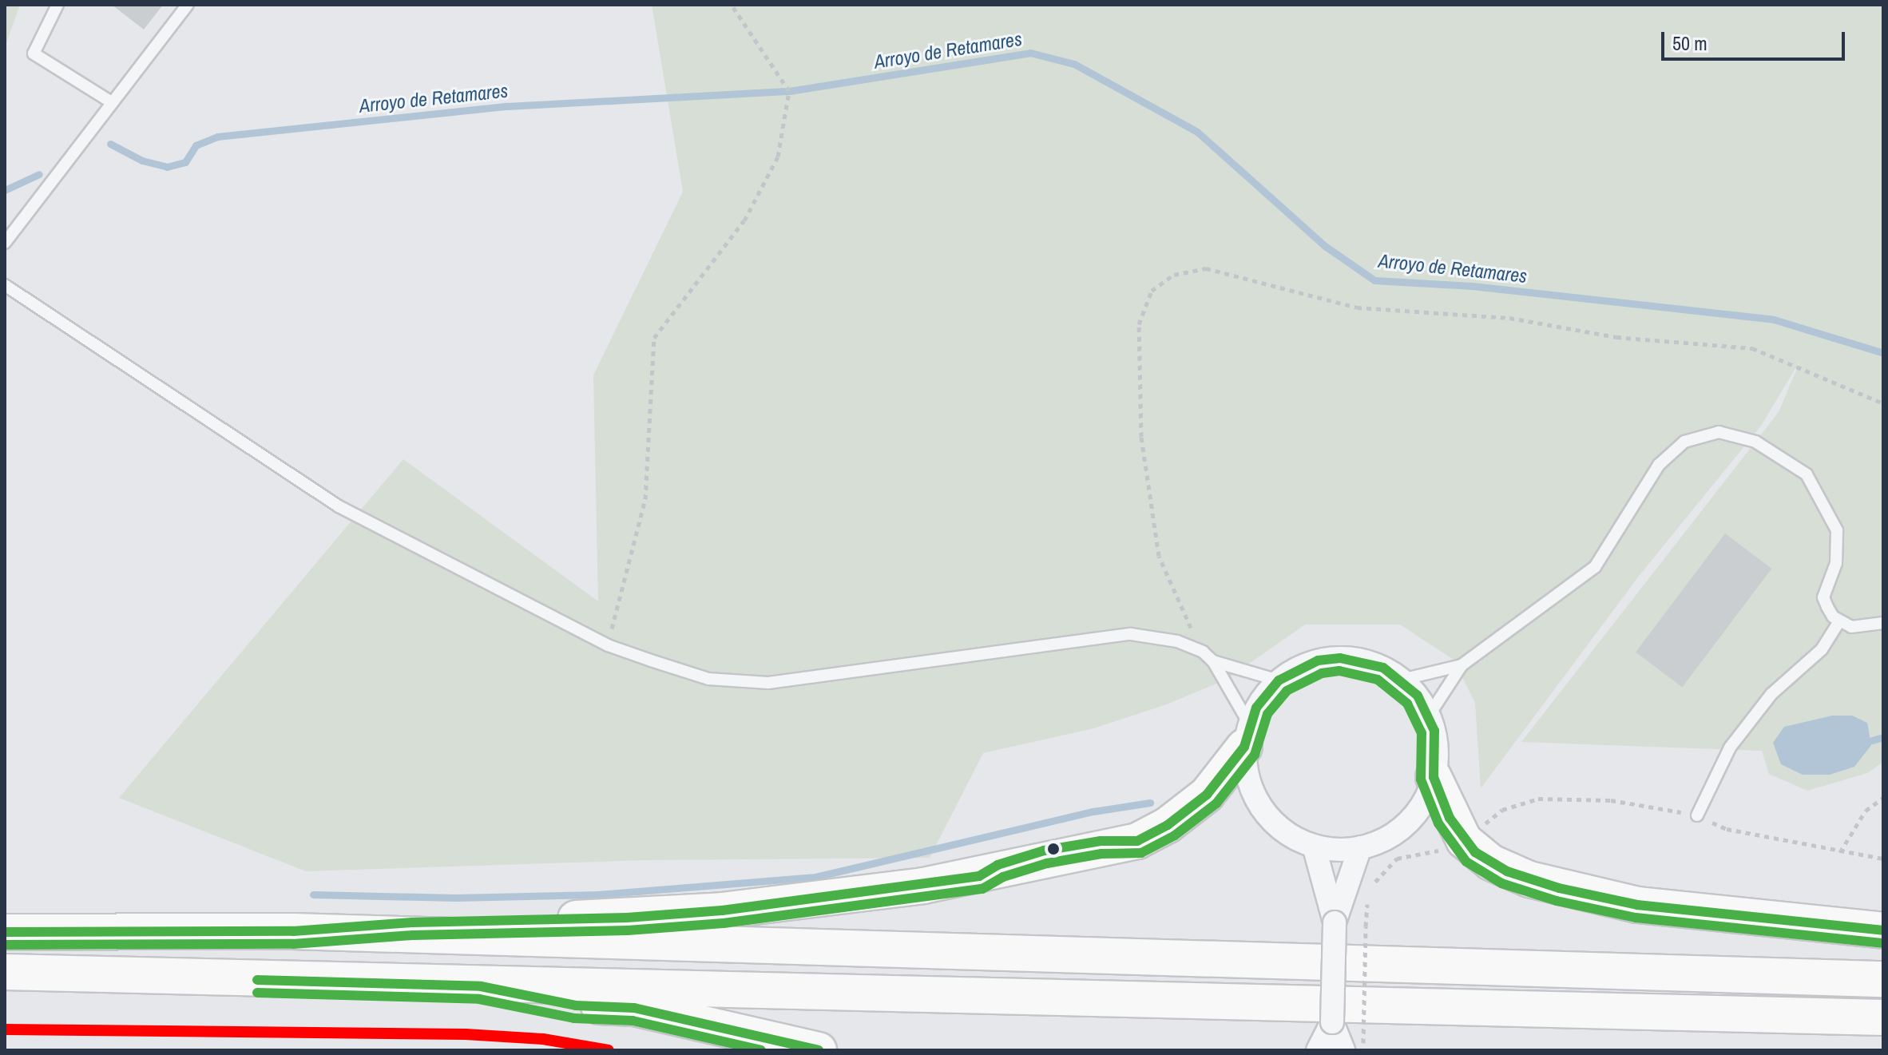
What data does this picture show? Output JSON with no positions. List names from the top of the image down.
{
  "water": ["Arroyo de Retamares"],
  "scale_bar": "50 m"
}
